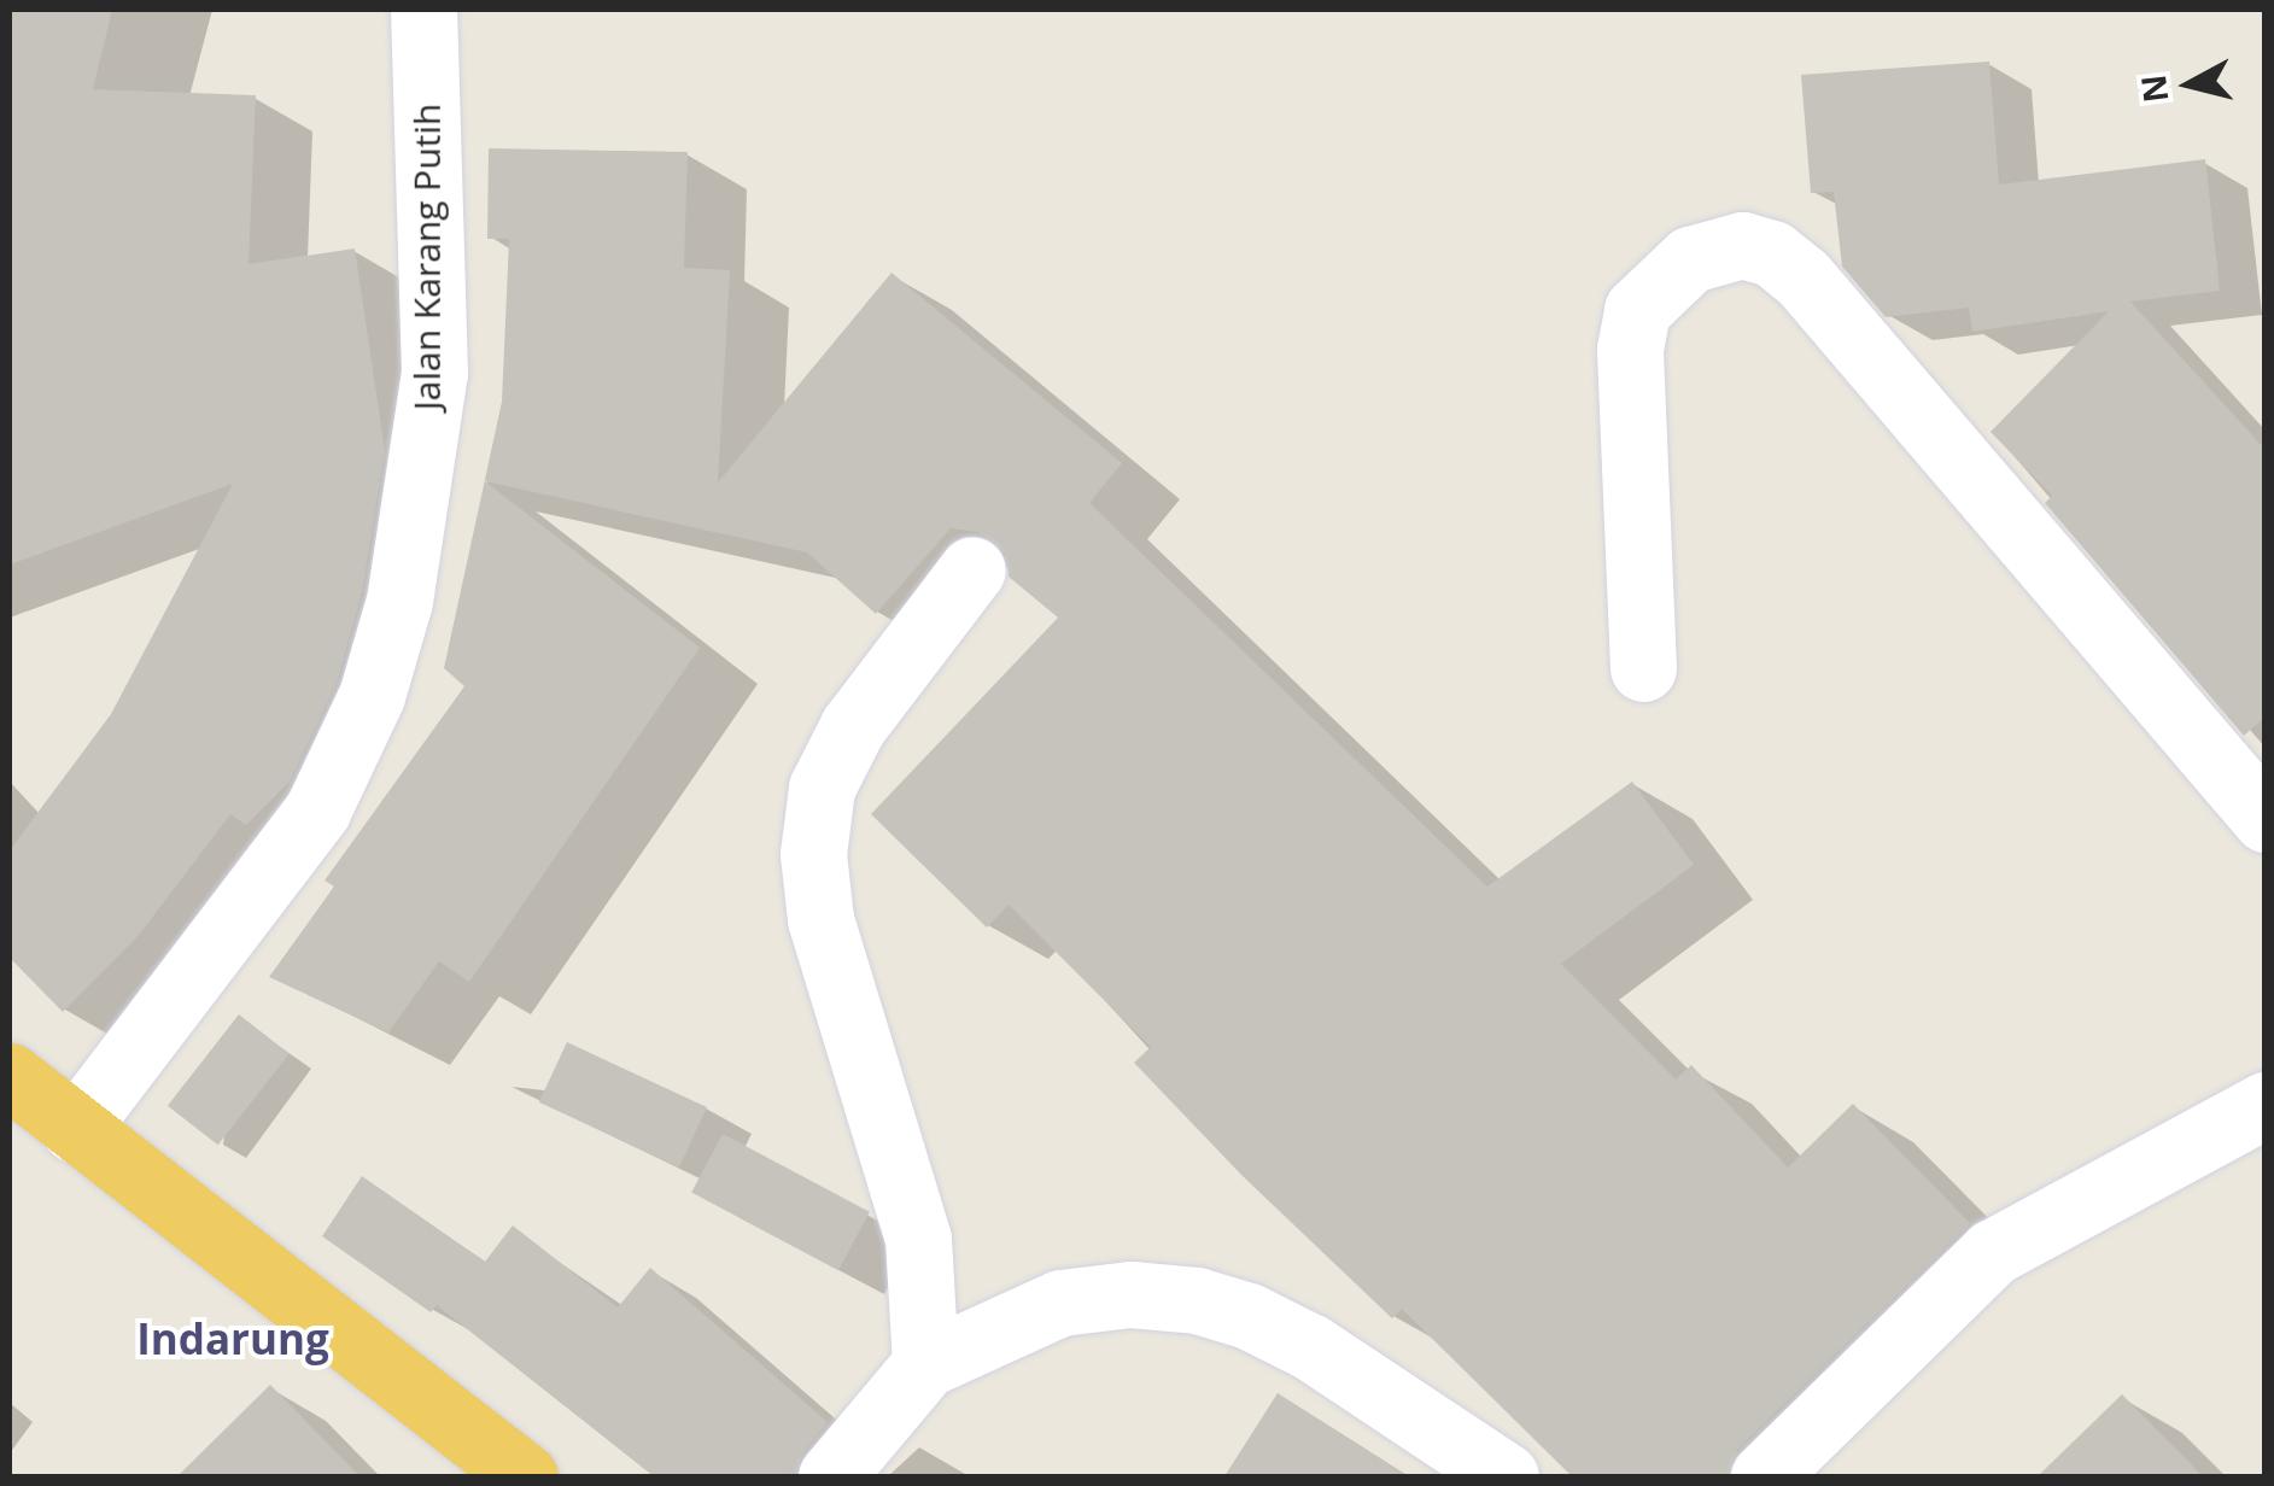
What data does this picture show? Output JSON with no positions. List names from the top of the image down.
{
  "streets": {
    "street": ["Jalan Karang Putih"]
  },
  "districts": ["Indarung"],
  "north": "left"
}
